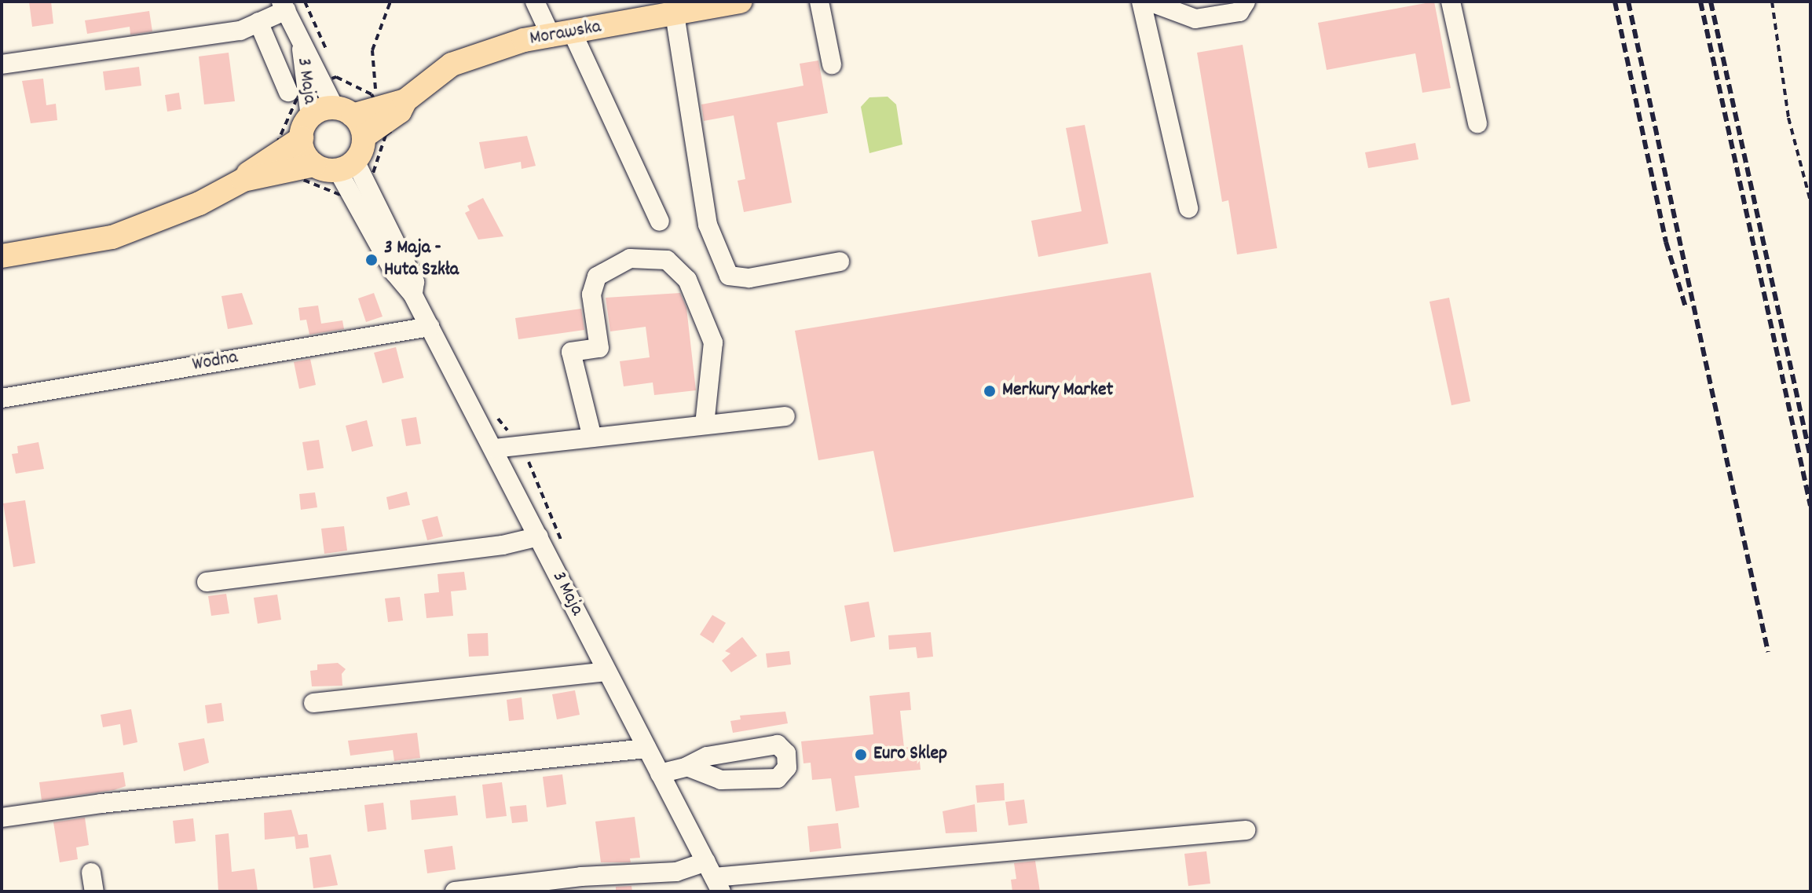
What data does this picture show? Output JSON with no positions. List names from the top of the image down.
{
  "streets": {
    "main road": ["Morawska"],
    "street": ["3 Maja", "Wodna"]
  },
  "crossings": [
    ["Morawska", "3 Maja"],
    ["3 Maja", "Wodna"]
  ],
  "places": ["3 Maja - Huta Szkła", "Merkury Market", "Euro Sklep"]
}
